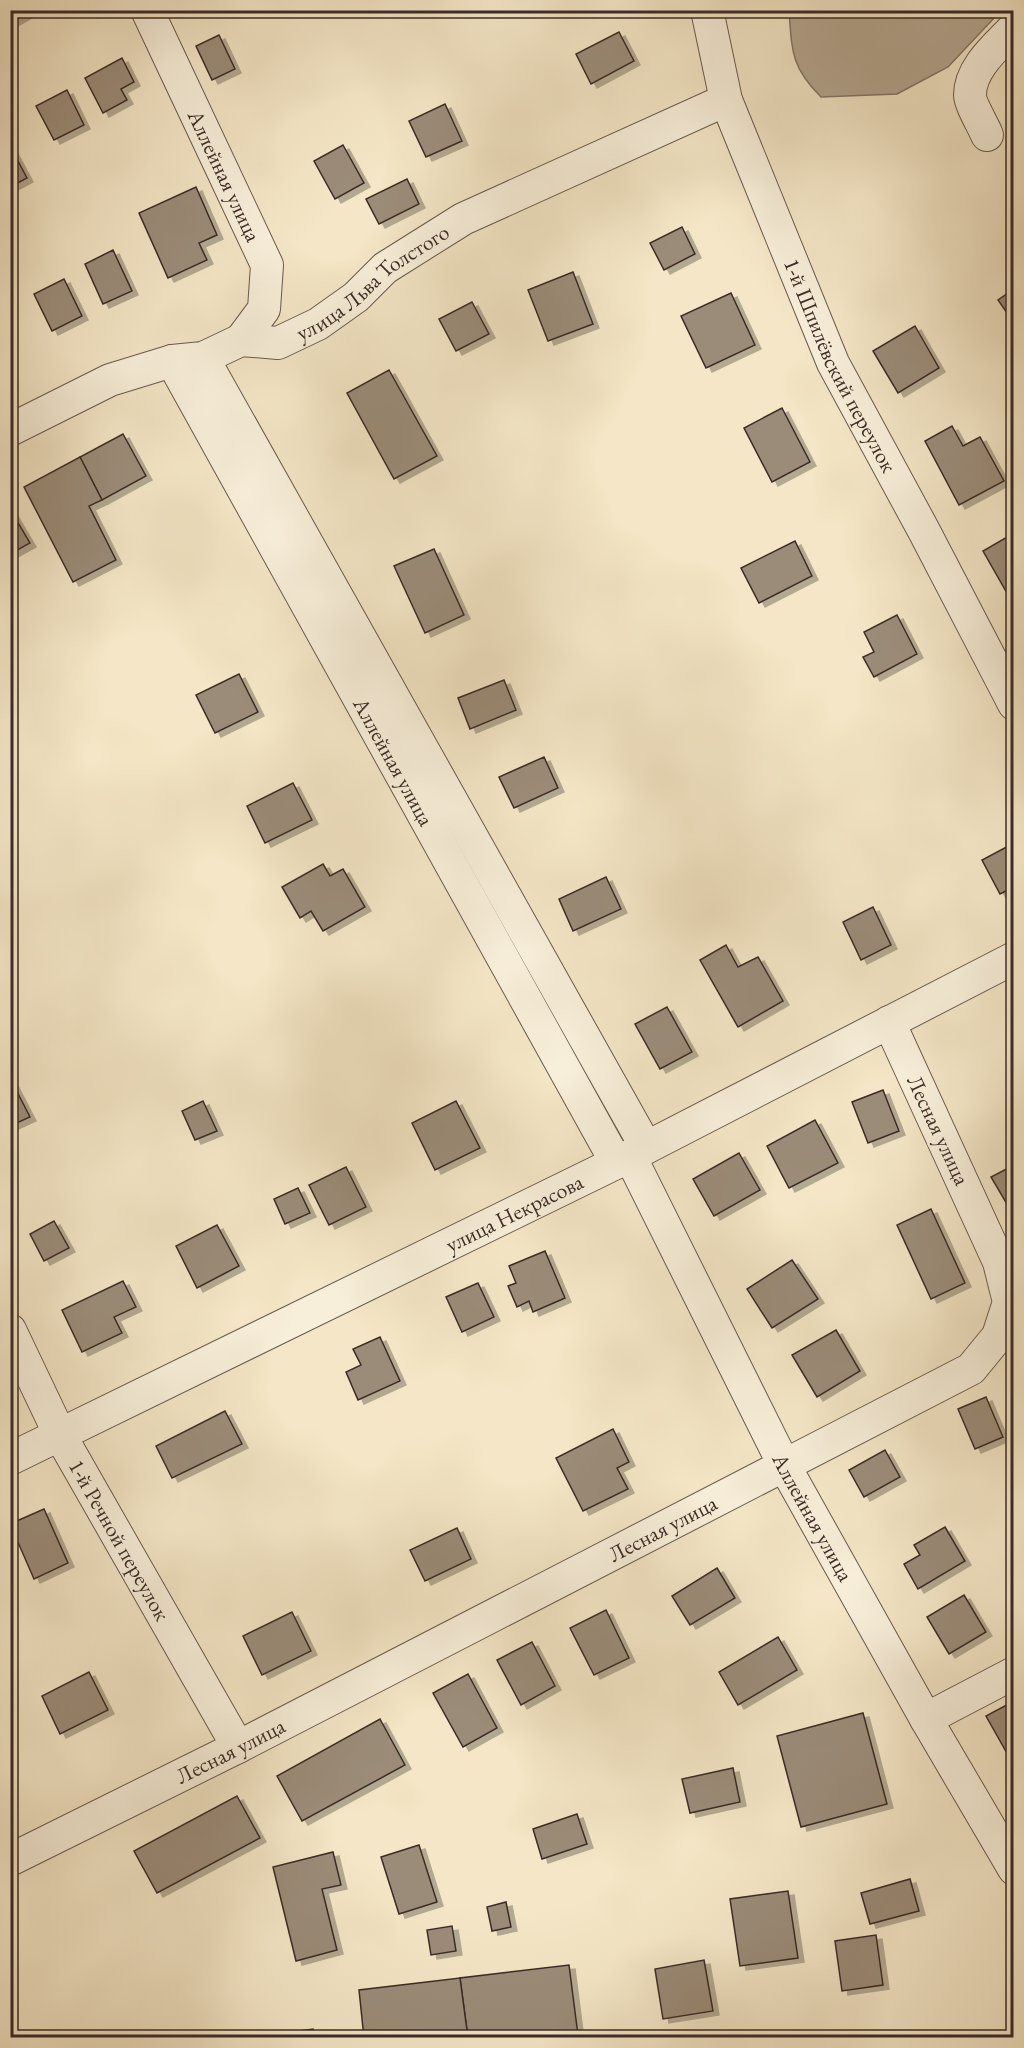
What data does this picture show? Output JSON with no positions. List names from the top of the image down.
{
  "streets": {
    "street": [
      "Аллейная улица",
      "улица Льва Толстого",
      "1-й Шпилёвский переулок",
      "Лесная улица",
      "улица Некрасова",
      "1-й Речной переулок"
    ]
  },
  "crossings": [
    ["Аллейная улица", "улица Льва Толстого"],
    ["Аллейная улица", "Лесная улица"],
    ["Аллейная улица", "улица Некрасова"],
    ["улица Льва Толстого", "1-й Шпилёвский переулок"],
    ["Лесная улица", "улица Некрасова"],
    ["Лесная улица", "1-й Речной переулок"],
    ["улица Некрасова", "1-й Речной переулок"]
  ]
}
